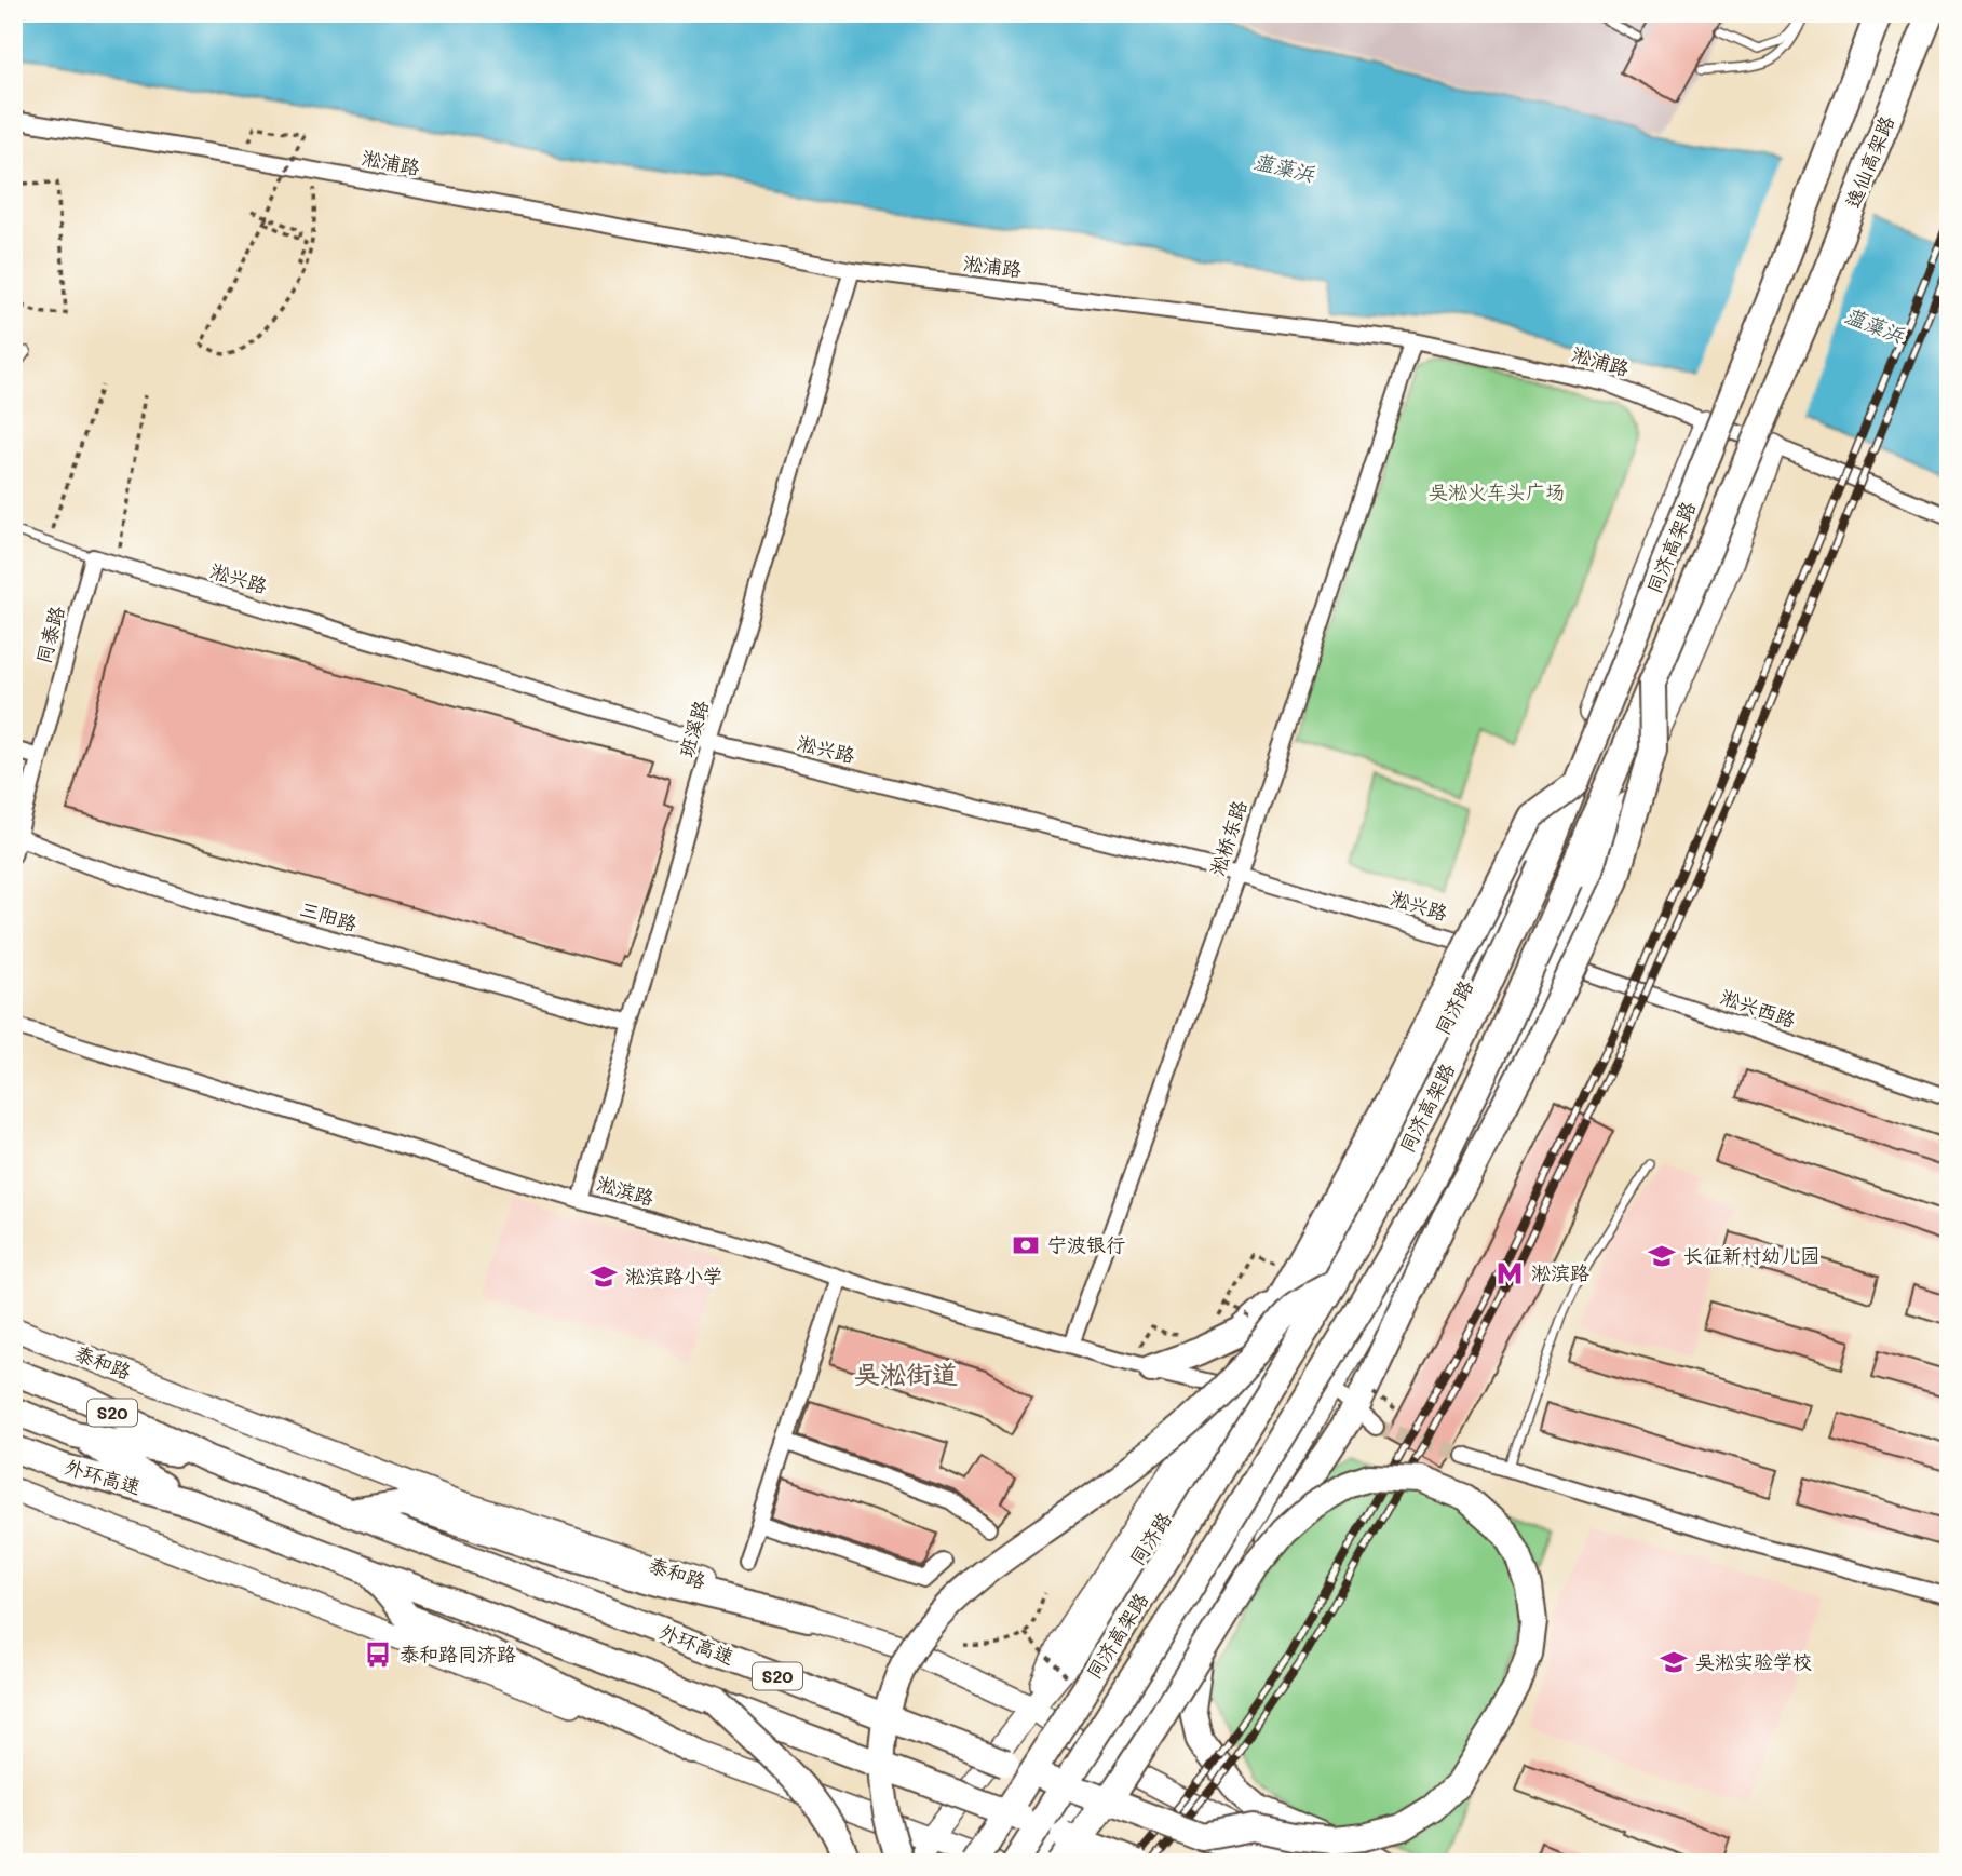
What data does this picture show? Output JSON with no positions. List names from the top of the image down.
{
  "streets": {
    "highway": [
      "逸仙高架路",
      "同济高架路",
      "S20",
      "外环高速"
    ],
    "main road": ["同济路", "泰和路"],
    "street": [
      "淞浦路",
      "淞兴路",
      "同泰路",
      "班溪路",
      "淞桥东路",
      "三阳路",
      "淞兴西路",
      "淞滨路"
    ]
  },
  "crossings": [
    ["逸仙高架路", "同济高架路"],
    ["淞浦路", "班溪路"],
    ["淞浦路", "淞桥东路"],
    ["淞浦路", "同济路"],
    ["淞兴路", "同泰路"],
    ["淞兴路", "班溪路"],
    ["淞兴路", "淞桥东路"],
    ["淞兴路", "同济路"],
    ["淞兴路", "淞兴西路"],
    ["同泰路", "三阳路"],
    ["班溪路", "三阳路"],
    ["班溪路", "淞滨路"],
    ["淞桥东路", "淞滨路"],
    ["同济路", "淞滨路"],
    ["同济路", "泰和路"]
  ],
  "districts": ["吴淞街道"],
  "water": ["蕰藻浜"],
  "parks": ["吴淞火车头广场"],
  "places": {
    "bank": ["宁波银行"],
    "school or university": ["长征新村幼儿园", "淞滨路小学", "吴淞实验学校"],
    "metro station": ["淞滨路"],
    "bus stop": ["泰和路同济路"]
  }
}
